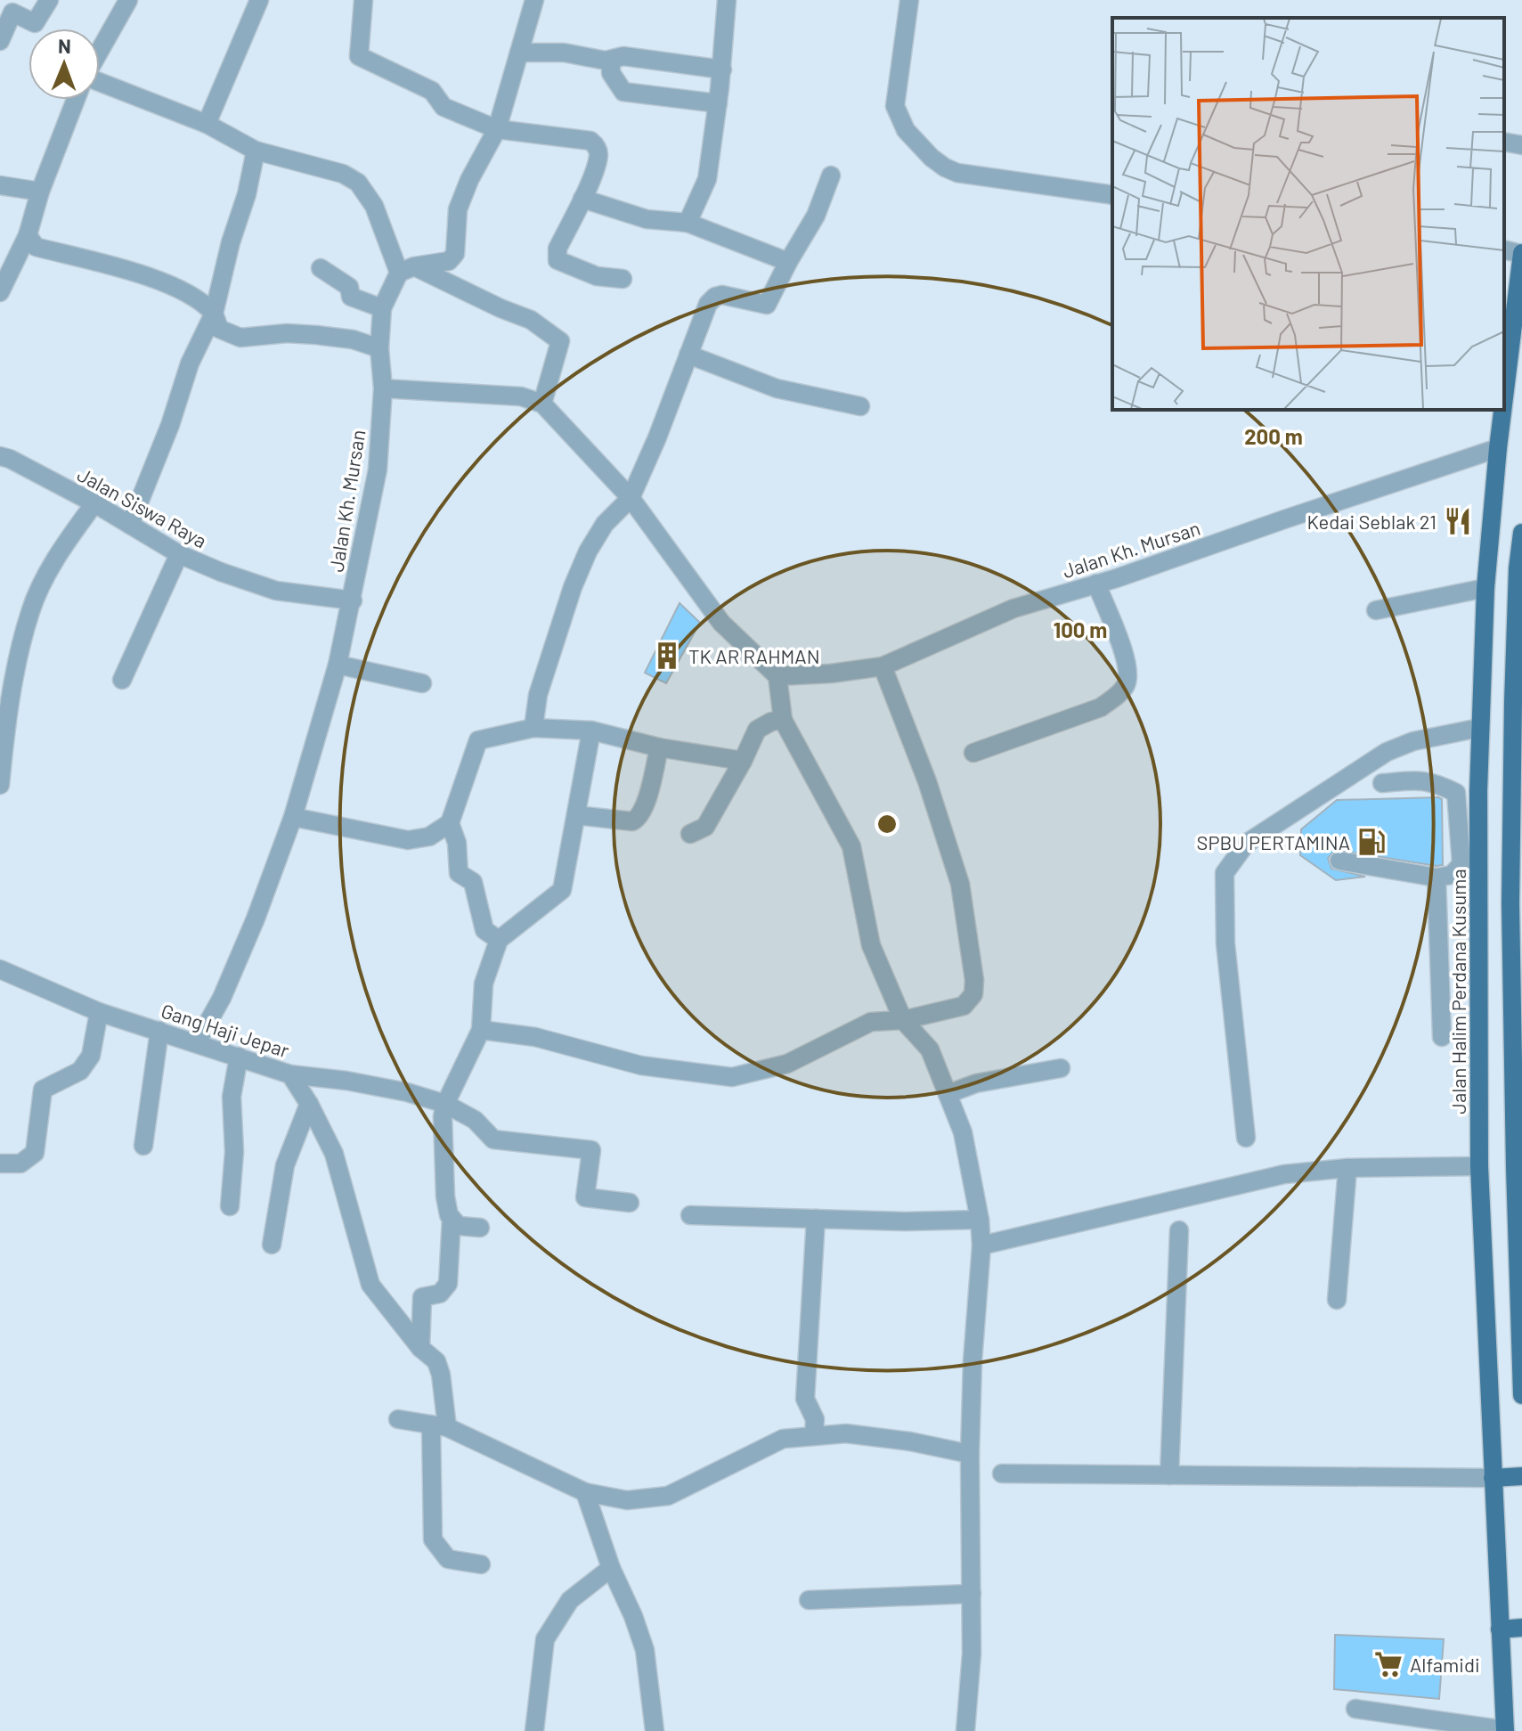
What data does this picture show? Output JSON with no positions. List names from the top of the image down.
{
  "streets": {
    "main road": ["Jalan Halim Perdana Kusuma"],
    "street": ["Jalan Kh. Mursan", "Jalan Siswa Raya", "Gang Haji Jepar"]
  },
  "crossings": [
    ["Jalan Kh. Mursan", "Jalan Siswa Raya"],
    ["Jalan Kh. Mursan", "Jalan Halim Perdana Kusuma"],
    ["Jalan Kh. Mursan", "Gang Haji Jepar"]
  ],
  "places": {
    "restaurant": ["Kedai Seblak 21"],
    "building": ["TK AR RAHMAN"],
    "fuel station": ["SPBU PERTAMINA"],
    "supermarket": ["Alfamidi"]
  },
  "north": "top",
  "rings": ["200 m", "100 m"]
}
